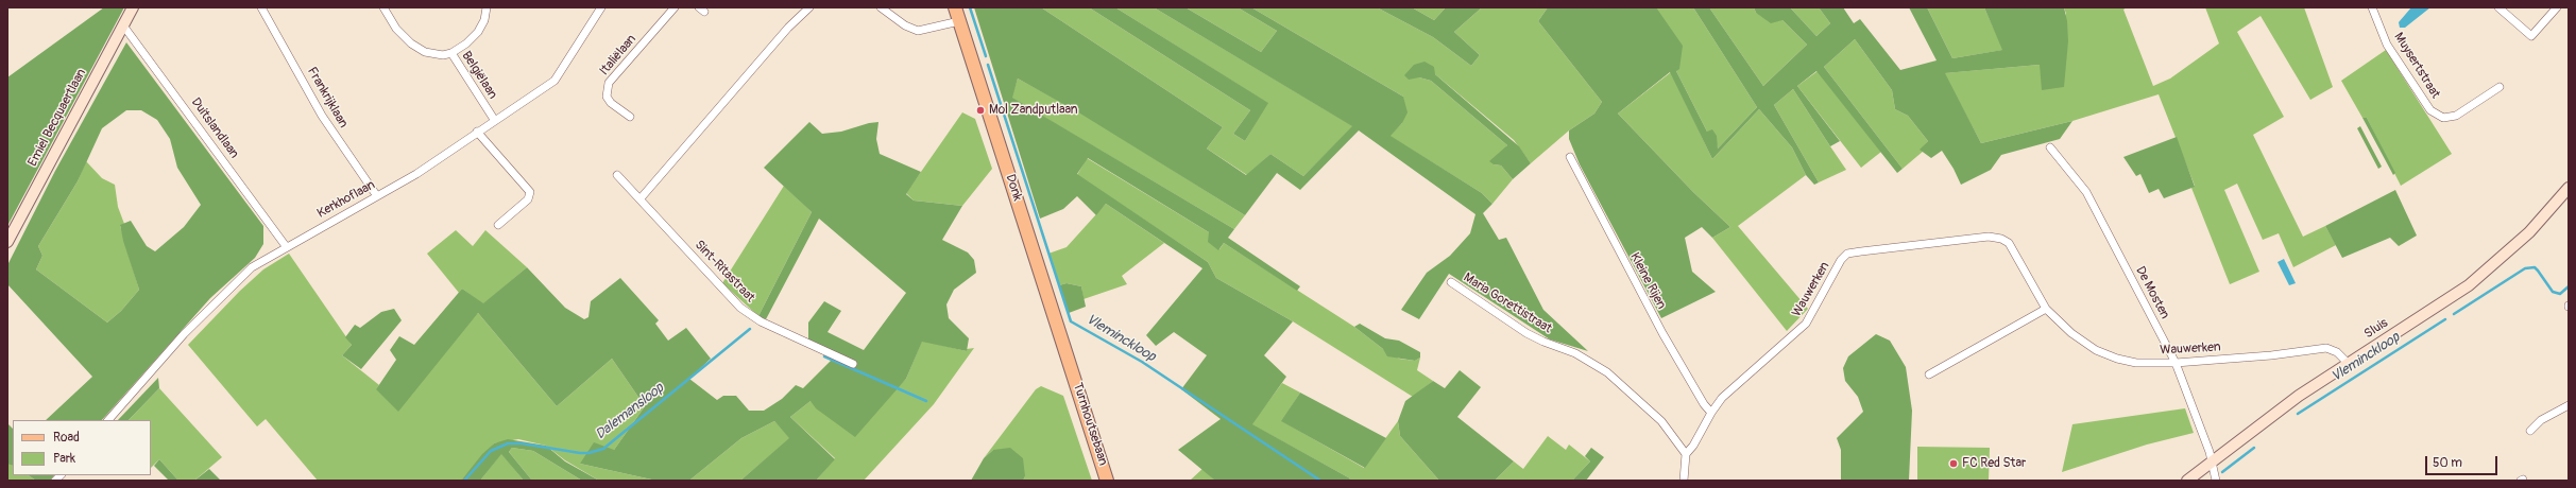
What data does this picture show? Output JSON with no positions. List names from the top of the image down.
{
  "streets": {
    "main road": ["Donk", "Turnhoutsebaan"],
    "street": [
      "Italiëlaan",
      "Muysertstraat",
      "Belgiëlaan",
      "Frankrijklaan",
      "Emiel Becquaertlaan",
      "Duitslandlaan",
      "Kerkhoflaan",
      "Sint-Ritastraat",
      "Kleine Rijen",
      "Wauwerken",
      "De Mosten",
      "Maria Gorettistraat",
      "Sluis"
    ]
  },
  "crossings": [
    ["Belgiëlaan", "Kerkhoflaan"],
    ["Frankrijklaan", "Kerkhoflaan"],
    ["Emiel Becquaertlaan", "Duitslandlaan"],
    ["Duitslandlaan", "Kerkhoflaan"],
    ["Donk", "Turnhoutsebaan"],
    ["Kleine Rijen", "Wauwerken"],
    ["Wauwerken", "De Mosten"],
    ["Wauwerken", "Maria Gorettistraat"],
    ["Wauwerken", "Sluis"],
    ["De Mosten", "Sluis"]
  ],
  "water": ["Vleminckloop", "Dalemansloop"],
  "places": ["Mol Zandputlaan", "FC Red Star"],
  "legend": ["Road", "Park"],
  "scale_bar": "50 m"
}
